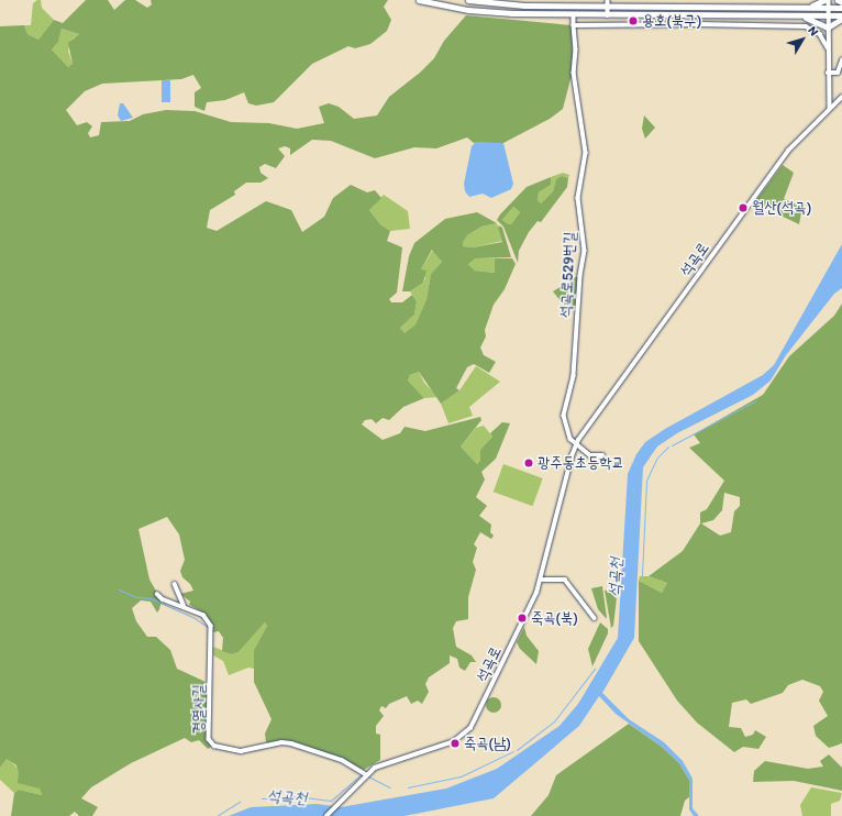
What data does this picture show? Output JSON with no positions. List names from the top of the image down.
{
  "streets": {
    "street": ["석곡로", "석곡로529번길", "경열사길"]
  },
  "crossings": [
    ["석곡로", "석곡로529번길"],
    ["석곡로", "경열사길"]
  ],
  "water": ["석곡천"],
  "places": [
    "용호(북구)",
    "월산(석곡)",
    "광주동초등학교",
    "죽곡(북)",
    "죽곡(남)"
  ],
  "north": "top right"
}
